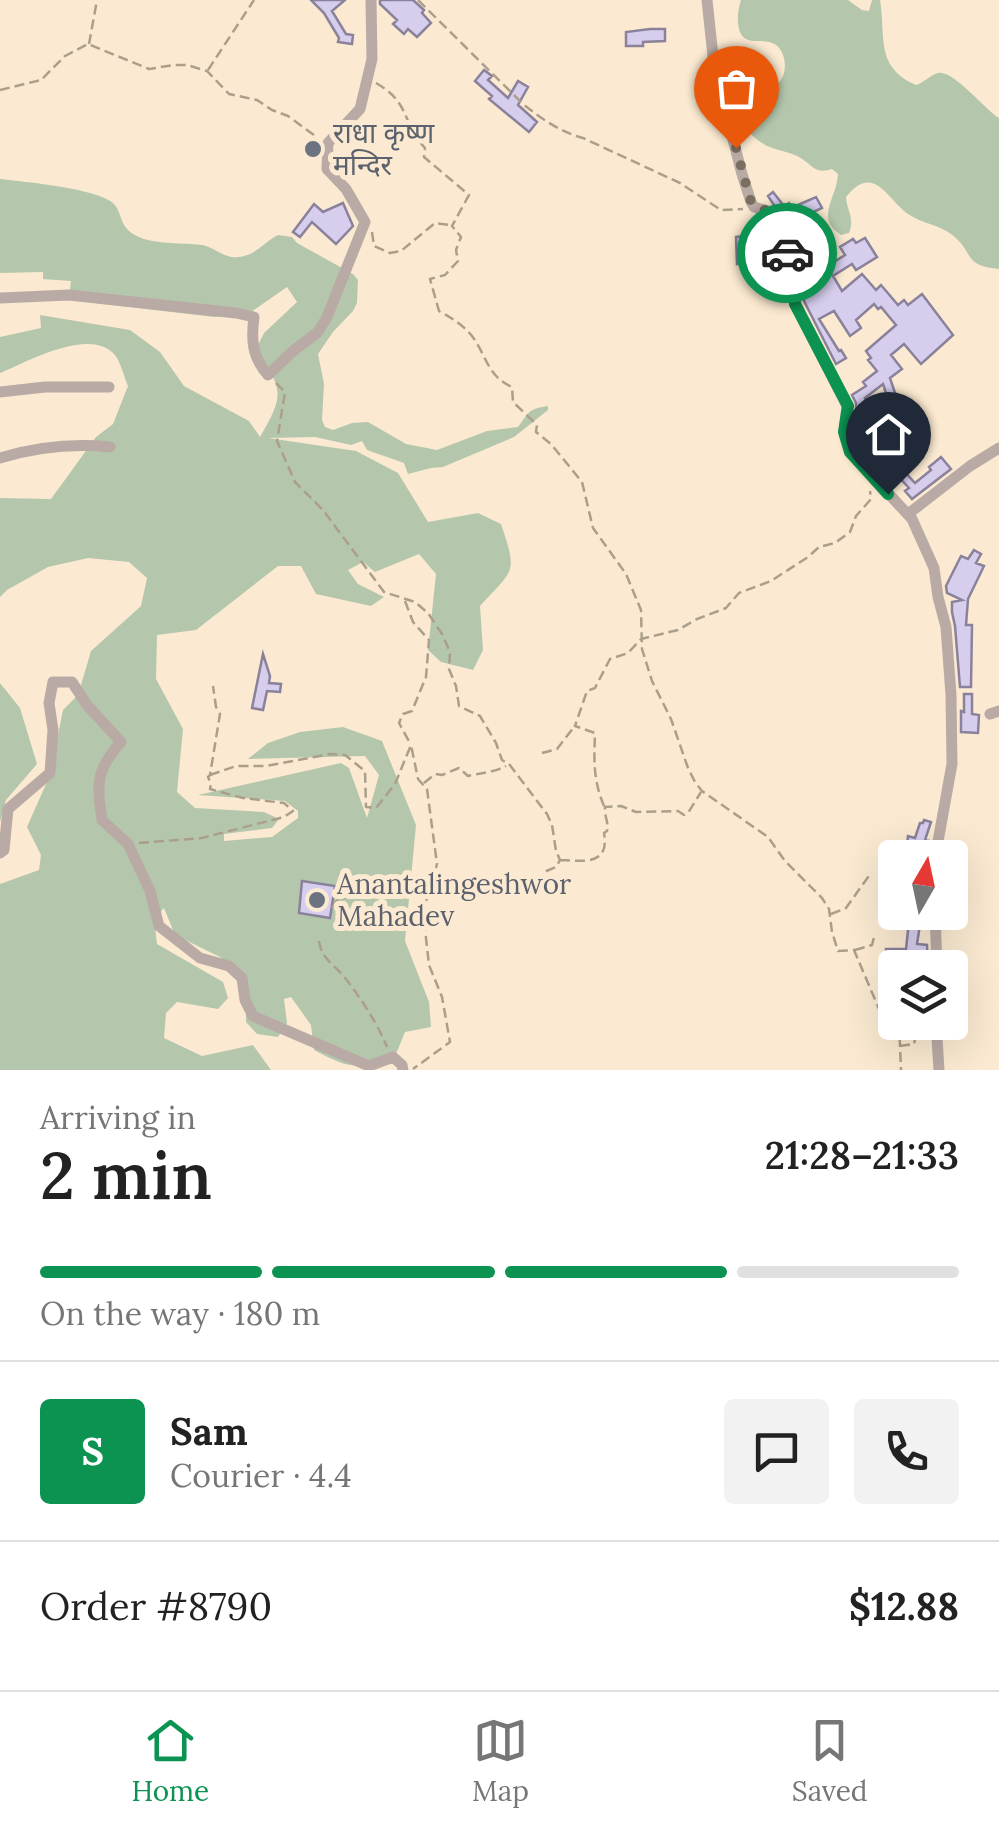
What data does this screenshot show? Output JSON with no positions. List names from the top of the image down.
{
  "places": ["राधा कृष्ण मन्दिर", "Anantalingeshwor Mahadev"],
  "north": "top",
  "page": {
    "heading": ["2 min", "Arriving in", "21:28–21:33"],
    "panel": [
      "Sam",
      "Courier · 4.4",
      "Order #8790",
      "$12.88"
    ],
    "bar": "On the way · 180 m",
    "round": "S",
    "tabs": ["Home", "Map", "Saved"]
  }
}
